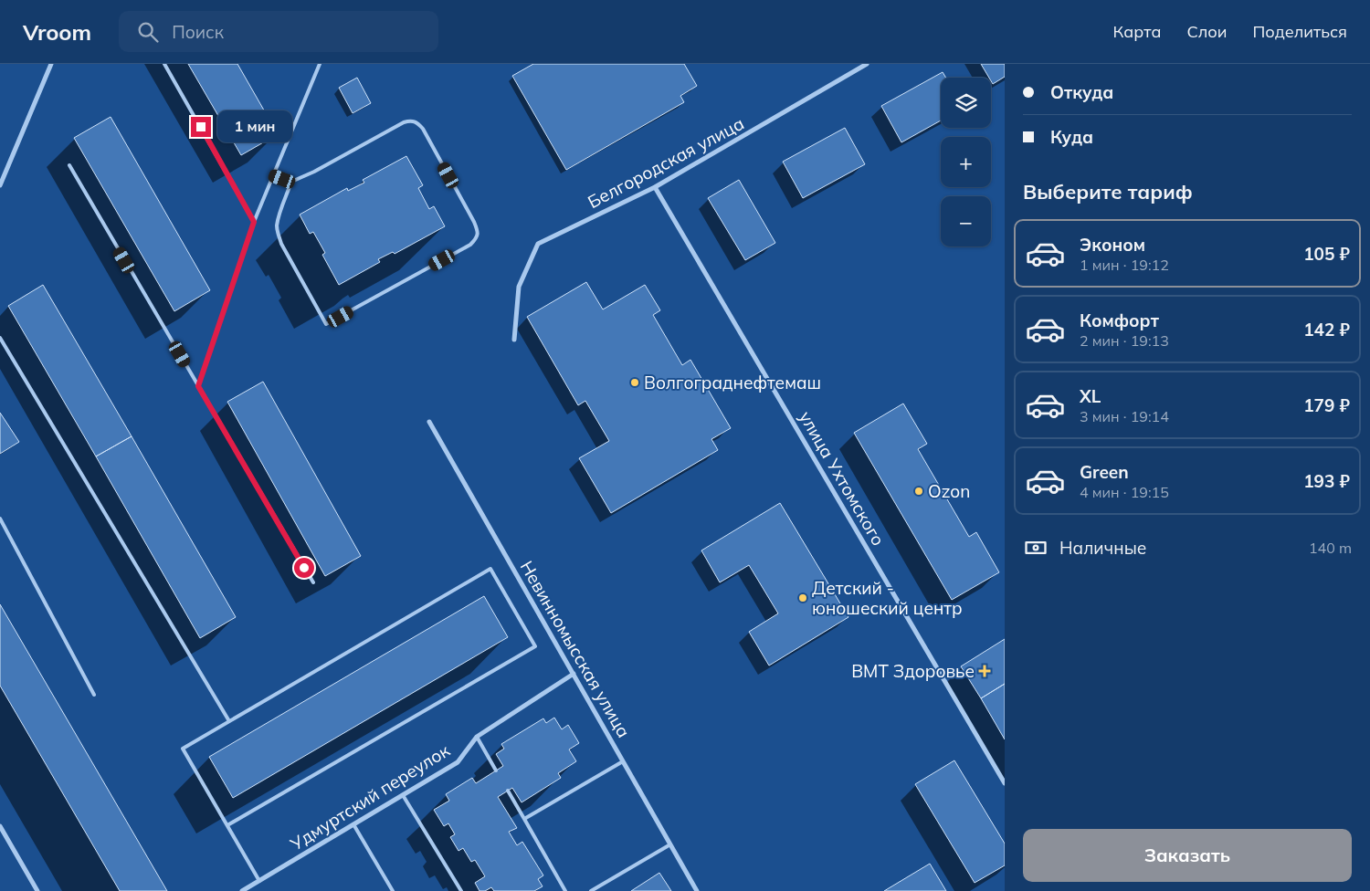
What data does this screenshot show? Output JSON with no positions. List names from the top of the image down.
{
  "streets": {
    "street": [
      "Белгородская улица",
      "улица Ухтомского",
      "Невинномысская улица",
      "Удмуртский переулок"
    ]
  },
  "crossings": [
    ["Белгородская улица", "улица Ухтомского"],
    ["Невинномысская улица", "Удмуртский переулок"]
  ],
  "places": {
    "other": ["Волгограднефтемаш", "Ozon", "Детский - юношеский центр"],
    "health": ["ВМТ Здоровье"]
  },
  "page": {
    "header": "Vroom",
    "search": "Поиск",
    "nav": ["Карта", "Слои", "Поделиться"],
    "banner": ["Откуда", "Куда"],
    "map_buttons": ["+", "−"],
    "bubble": "1 мин",
    "heading": "Выберите тариф",
    "list": [
      {
        "name": "Эконом",
        "note": "1 мин · 19:12",
        "value": "105 ₽"
      },
      {
        "name": "Комфорт",
        "note": "2 мин · 19:13",
        "value": "142 ₽"
      },
      {
        "name": "XL",
        "note": "3 мин · 19:14",
        "value": "179 ₽"
      },
      {
        "name": "Green",
        "note": "4 мин · 19:15",
        "value": "193 ₽"
      }
    ],
    "pay": ["Наличные", "140 m"],
    "buttons": "Заказать"
  }
}
